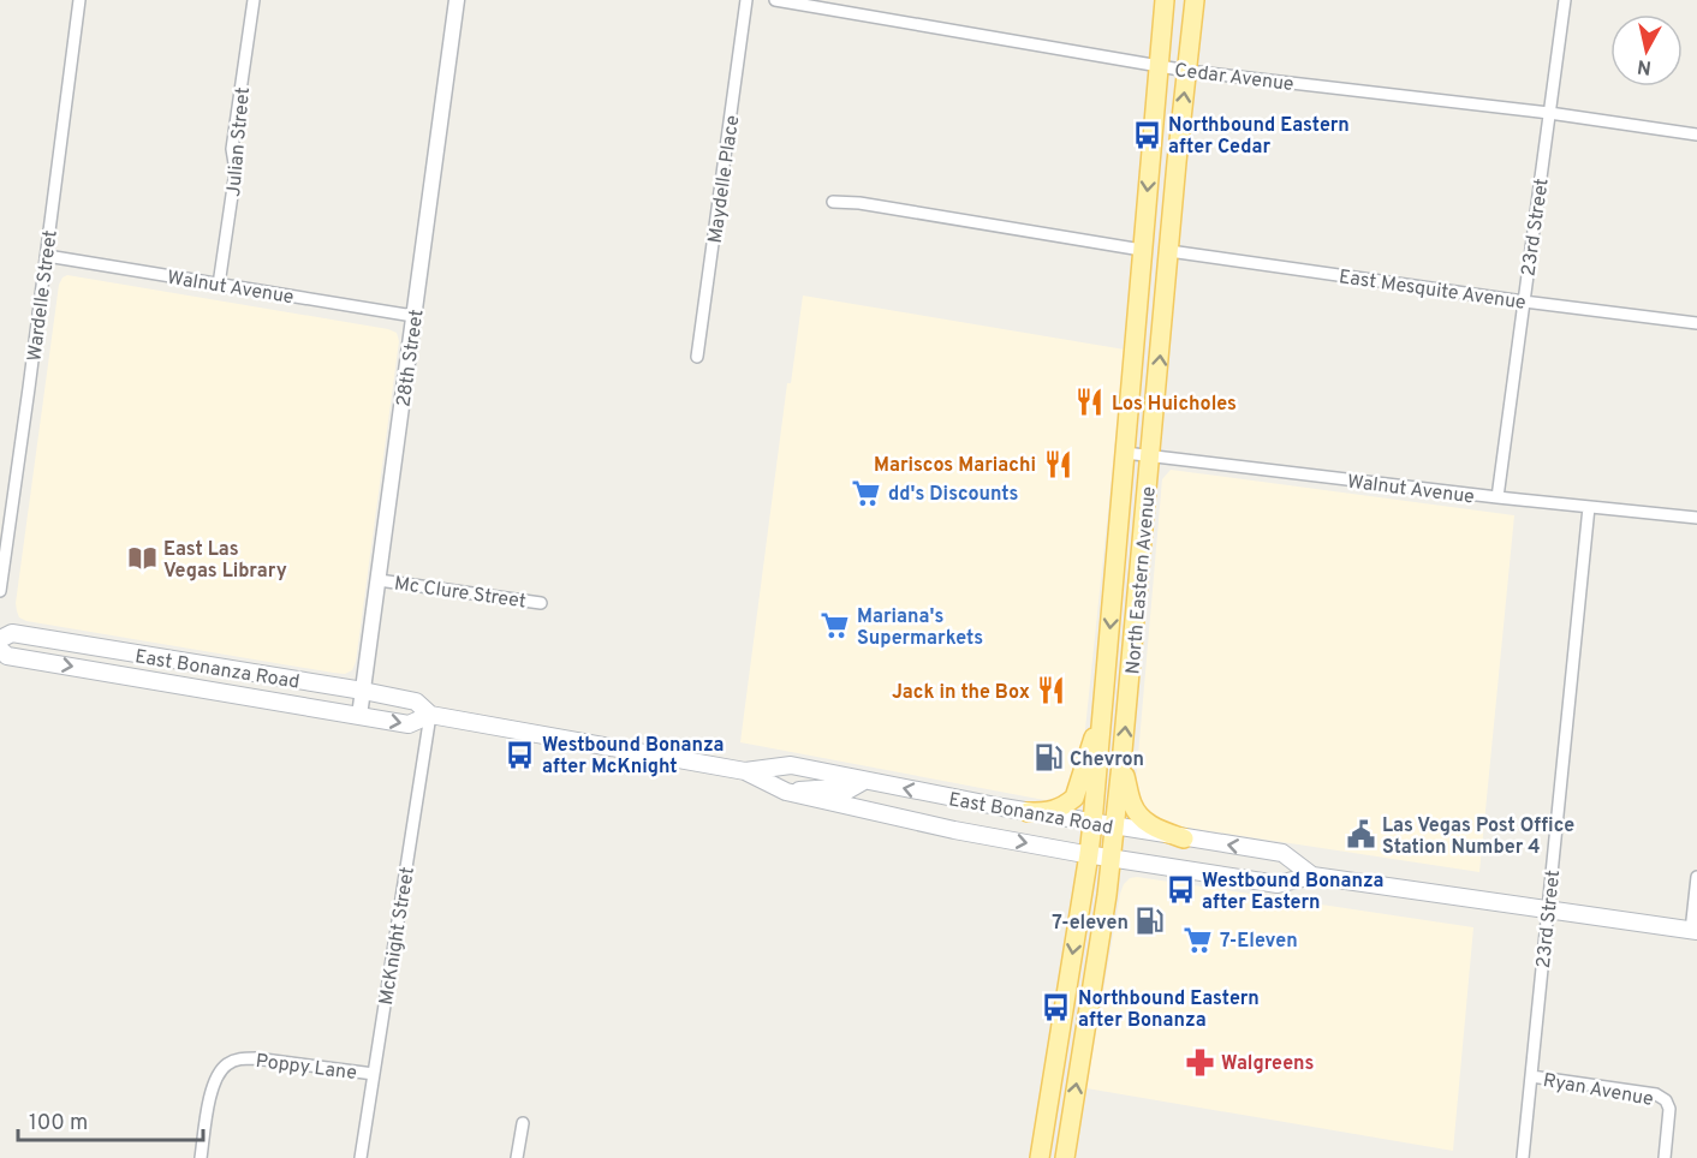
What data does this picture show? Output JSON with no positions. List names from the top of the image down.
{
  "streets": {
    "main road": ["North Eastern Avenue", "East Bonanza Road"],
    "street": [
      "Cedar Avenue",
      "Julian Street",
      "Maydelle Place",
      "23rd Street",
      "Walnut Avenue",
      "East Mesquite Avenue",
      "Wardelle Street",
      "28th Street",
      "Mc Clure Street",
      "McKnight Street",
      "Poppy Lane",
      "Ryan Avenue"
    ]
  },
  "crossings": [
    ["Cedar Avenue", "23rd Street"],
    ["Cedar Avenue", "North Eastern Avenue"],
    ["Julian Street", "Walnut Avenue"],
    ["23rd Street", "Walnut Avenue"],
    ["23rd Street", "East Mesquite Avenue"],
    ["23rd Street", "East Bonanza Road"],
    ["23rd Street", "Ryan Avenue"],
    ["Walnut Avenue", "Wardelle Street"],
    ["Walnut Avenue", "28th Street"],
    ["Walnut Avenue", "North Eastern Avenue"],
    ["East Mesquite Avenue", "North Eastern Avenue"],
    ["28th Street", "Mc Clure Street"],
    ["28th Street", "East Bonanza Road"],
    ["North Eastern Avenue", "East Bonanza Road"],
    ["East Bonanza Road", "McKnight Street"],
    ["McKnight Street", "Poppy Lane"]
  ],
  "places": {
    "bus stop": [
      "Northbound Eastern after Cedar",
      "Westbound Bonanza after McKnight",
      "Westbound Bonanza after Eastern",
      "Northbound Eastern after Bonanza"
    ],
    "restaurant": ["Los Huicholes", "Mariscos Mariachi", "Jack in the Box"],
    "supermarket": ["dd's Discounts", "Mariana's Supermarkets", "7-Eleven"],
    "library": ["East Las Vegas Library"],
    "fuel station": ["Chevron", "7-eleven"],
    "public building": ["Las Vegas Post Office Station Number 4"],
    "pharmacy": ["Walgreens"]
  },
  "scale_bar": "100 m",
  "north": "bottom"
}
